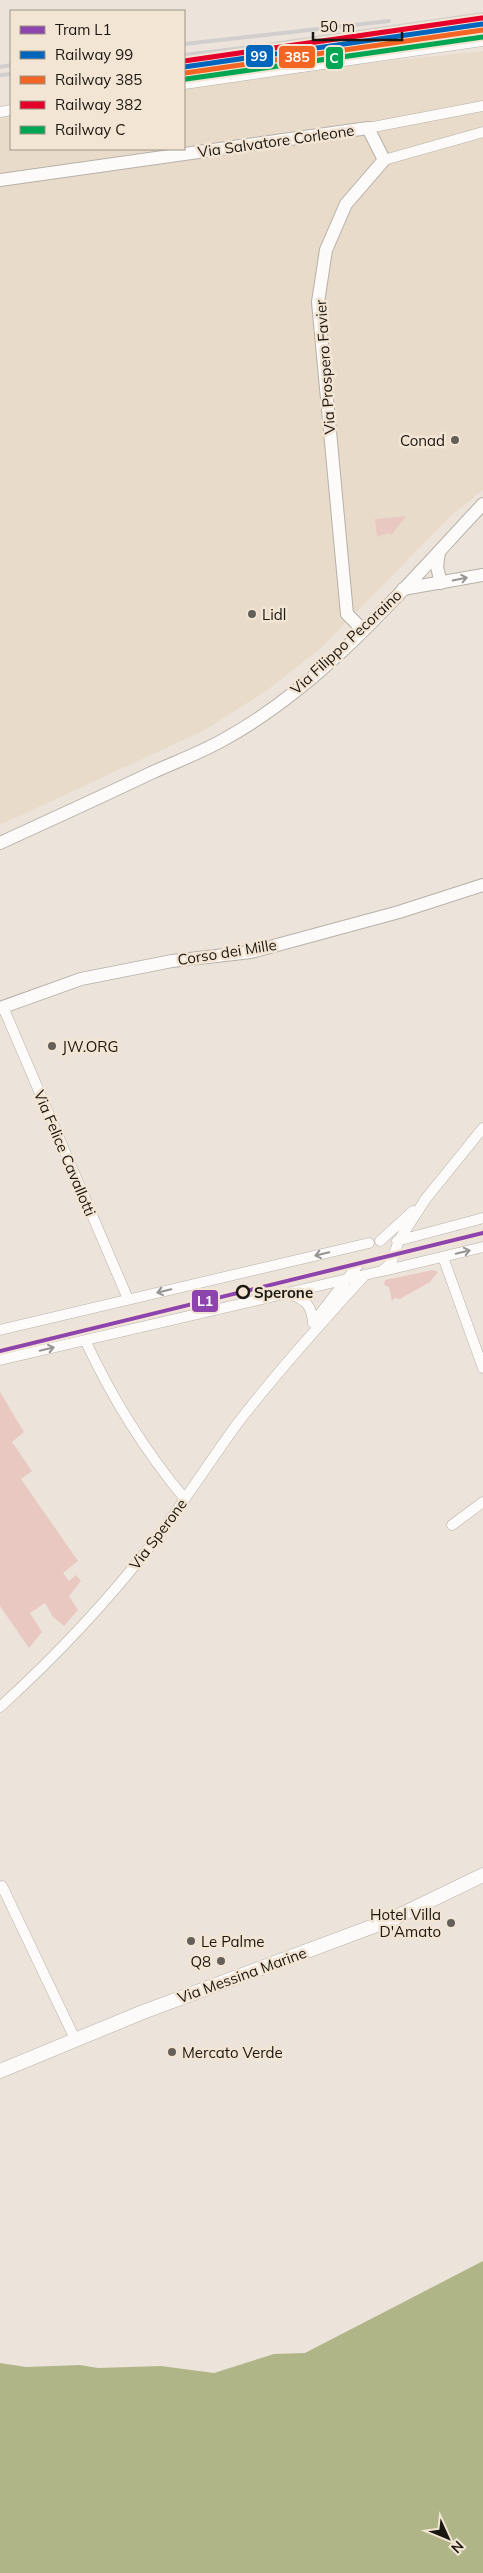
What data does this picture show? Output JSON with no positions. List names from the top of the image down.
{
  "streets": {
    "main road": ["Via Messina Marine"],
    "street": [
      "Via Salvatore Corleone",
      "Via Prospero Favier",
      "Via Filippo Pecoraino",
      "Corso dei Mille",
      "Via Felice Cavallotti",
      "Via Sperone"
    ]
  },
  "crossings": [
    ["Via Salvatore Corleone", "Via Prospero Favier"],
    ["Via Prospero Favier", "Via Filippo Pecoraino"],
    ["Corso dei Mille", "Via Felice Cavallotti"]
  ],
  "places": [
    "Conad",
    "Lidl",
    "JW.ORG",
    "Sperone",
    "Hotel Villa D'Amato",
    "Le Palme",
    "Q8",
    "Mercato Verde"
  ],
  "lines": [
    "rail line 382",
    "rail line 99",
    "rail line 385",
    "rail line C",
    "tram line L1"
  ],
  "legend": [
    "Tram L1",
    "Railway 99",
    "Railway 385",
    "Railway 382",
    "Railway C"
  ],
  "scale_bar": "50 m",
  "north": "bottom right"
}
